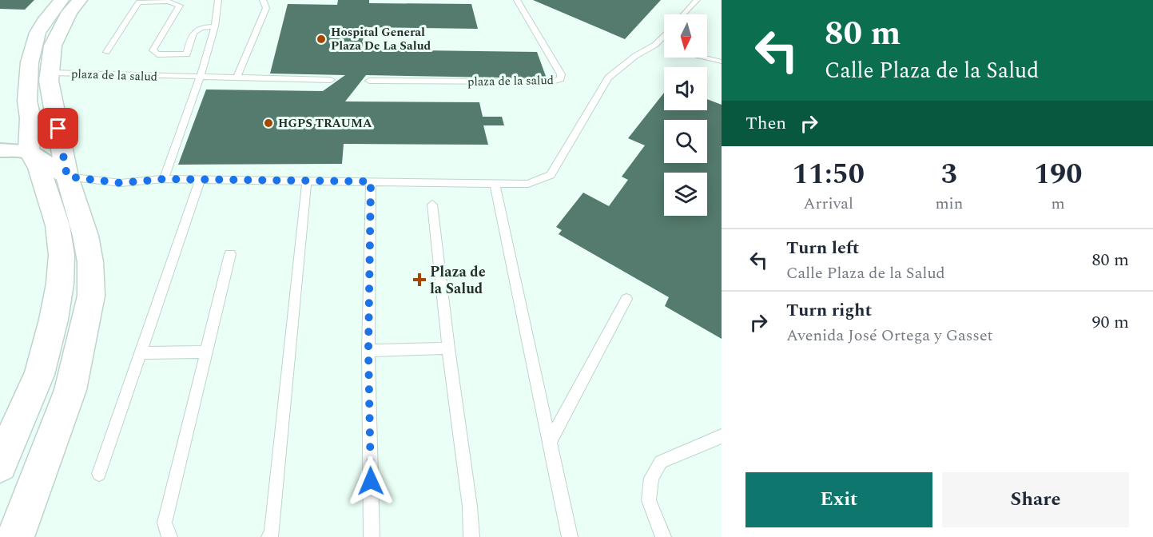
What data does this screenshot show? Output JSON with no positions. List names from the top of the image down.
{
  "streets": {
    "lane": ["plaza de la salud"]
  },
  "places": {
    "other": ["Hospital General Plaza De La Salud", "HGPS TRAUMA"],
    "health": ["Plaza de la Salud"]
  },
  "north": "bottom",
  "page": {
    "turn": ["80 m", "Calle Plaza de la Salud"],
    "then": "Then",
    "eta": [
      "11:50",
      "Arrival",
      "3",
      "min",
      "190",
      "m"
    ],
    "list": [
      {
        "name": "Turn left",
        "note": "Calle Plaza de la Salud",
        "value": "80 m"
      },
      {
        "name": "Turn right",
        "note": "Avenida José Ortega y Gasset",
        "value": "90 m"
      }
    ],
    "buttons": ["Exit", "Share"]
  }
}
